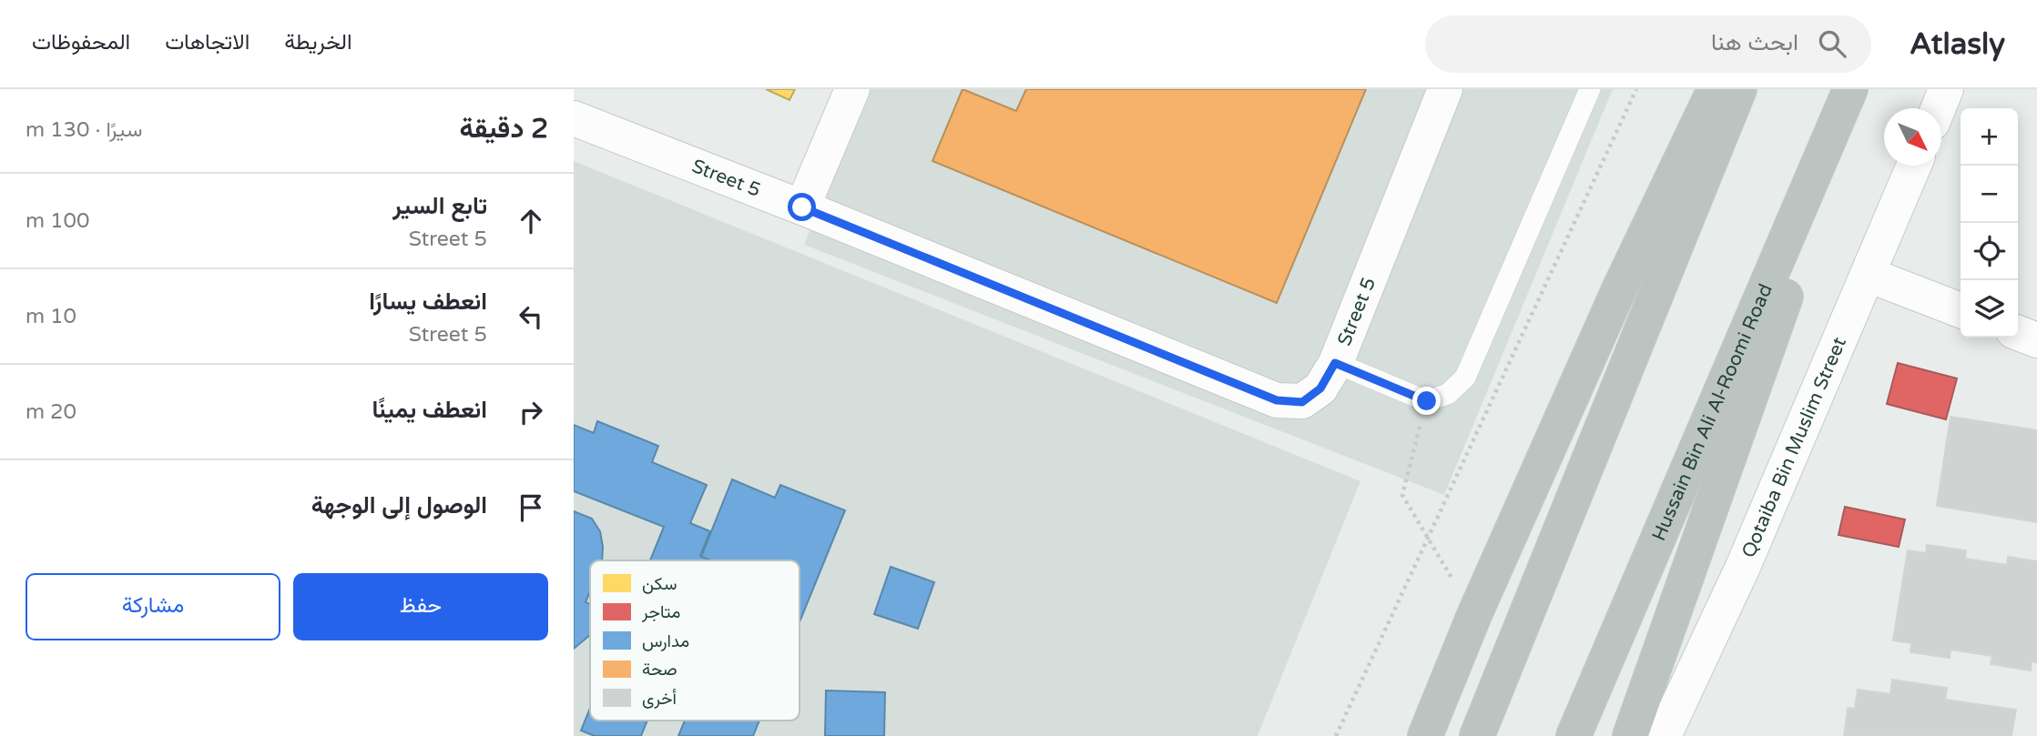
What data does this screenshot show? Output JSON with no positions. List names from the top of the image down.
{
  "streets": {
    "highway": ["Hussain Bin Ali Al-Roomi Road"],
    "street": ["Street 5", "Qotaiba Bin Muslim Street"]
  },
  "legend": [
    "سكن",
    "متاجر",
    "مدارس",
    "صحة",
    "أخرى"
  ],
  "north": "bottom right",
  "page": {
    "header": "Atlasly",
    "search": "ابحث هنا",
    "nav": ["الخريطة", "الاتجاهات", "المحفوظات"],
    "heading": ["2 دقيقة", "سيرًا · 130 m"],
    "map_buttons": ["+", "−"],
    "list": [
      ["تابع السير", "Street 5", "100 m"],
      ["انعطف يسارًا", "Street 5", "10 m"],
      ["انعطف يمينًا", "20 m"],
      "الوصول إلى الوجهة"
    ],
    "buttons": ["حفظ", "مشاركة"]
  }
}
